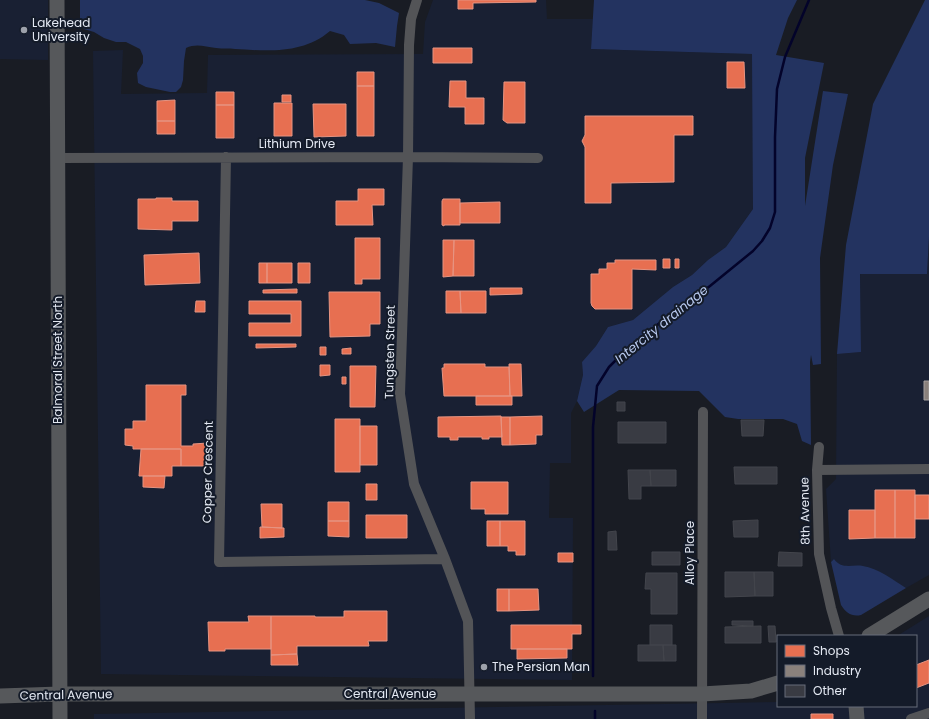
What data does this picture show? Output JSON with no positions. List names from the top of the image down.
{
  "streets": {
    "main road": ["Balmoral Street North", "Central Avenue"],
    "street": [
      "Lithium Drive",
      "Tungsten Street",
      "Copper Crescent",
      "8th Avenue",
      "Alloy Place"
    ]
  },
  "crossings": [
    ["Lithium Drive", "Tungsten Street"],
    ["Lithium Drive", "Balmoral Street North"],
    ["Lithium Drive", "Copper Crescent"],
    ["Tungsten Street", "Copper Crescent"],
    ["Tungsten Street", "Central Avenue"],
    ["Balmoral Street North", "Central Avenue"],
    ["Alloy Place", "Central Avenue"]
  ],
  "water": ["Intercity drainage"],
  "places": ["Lakehead University", "The Persian Man"],
  "legend": ["Shops", "Industry", "Other"]
}
